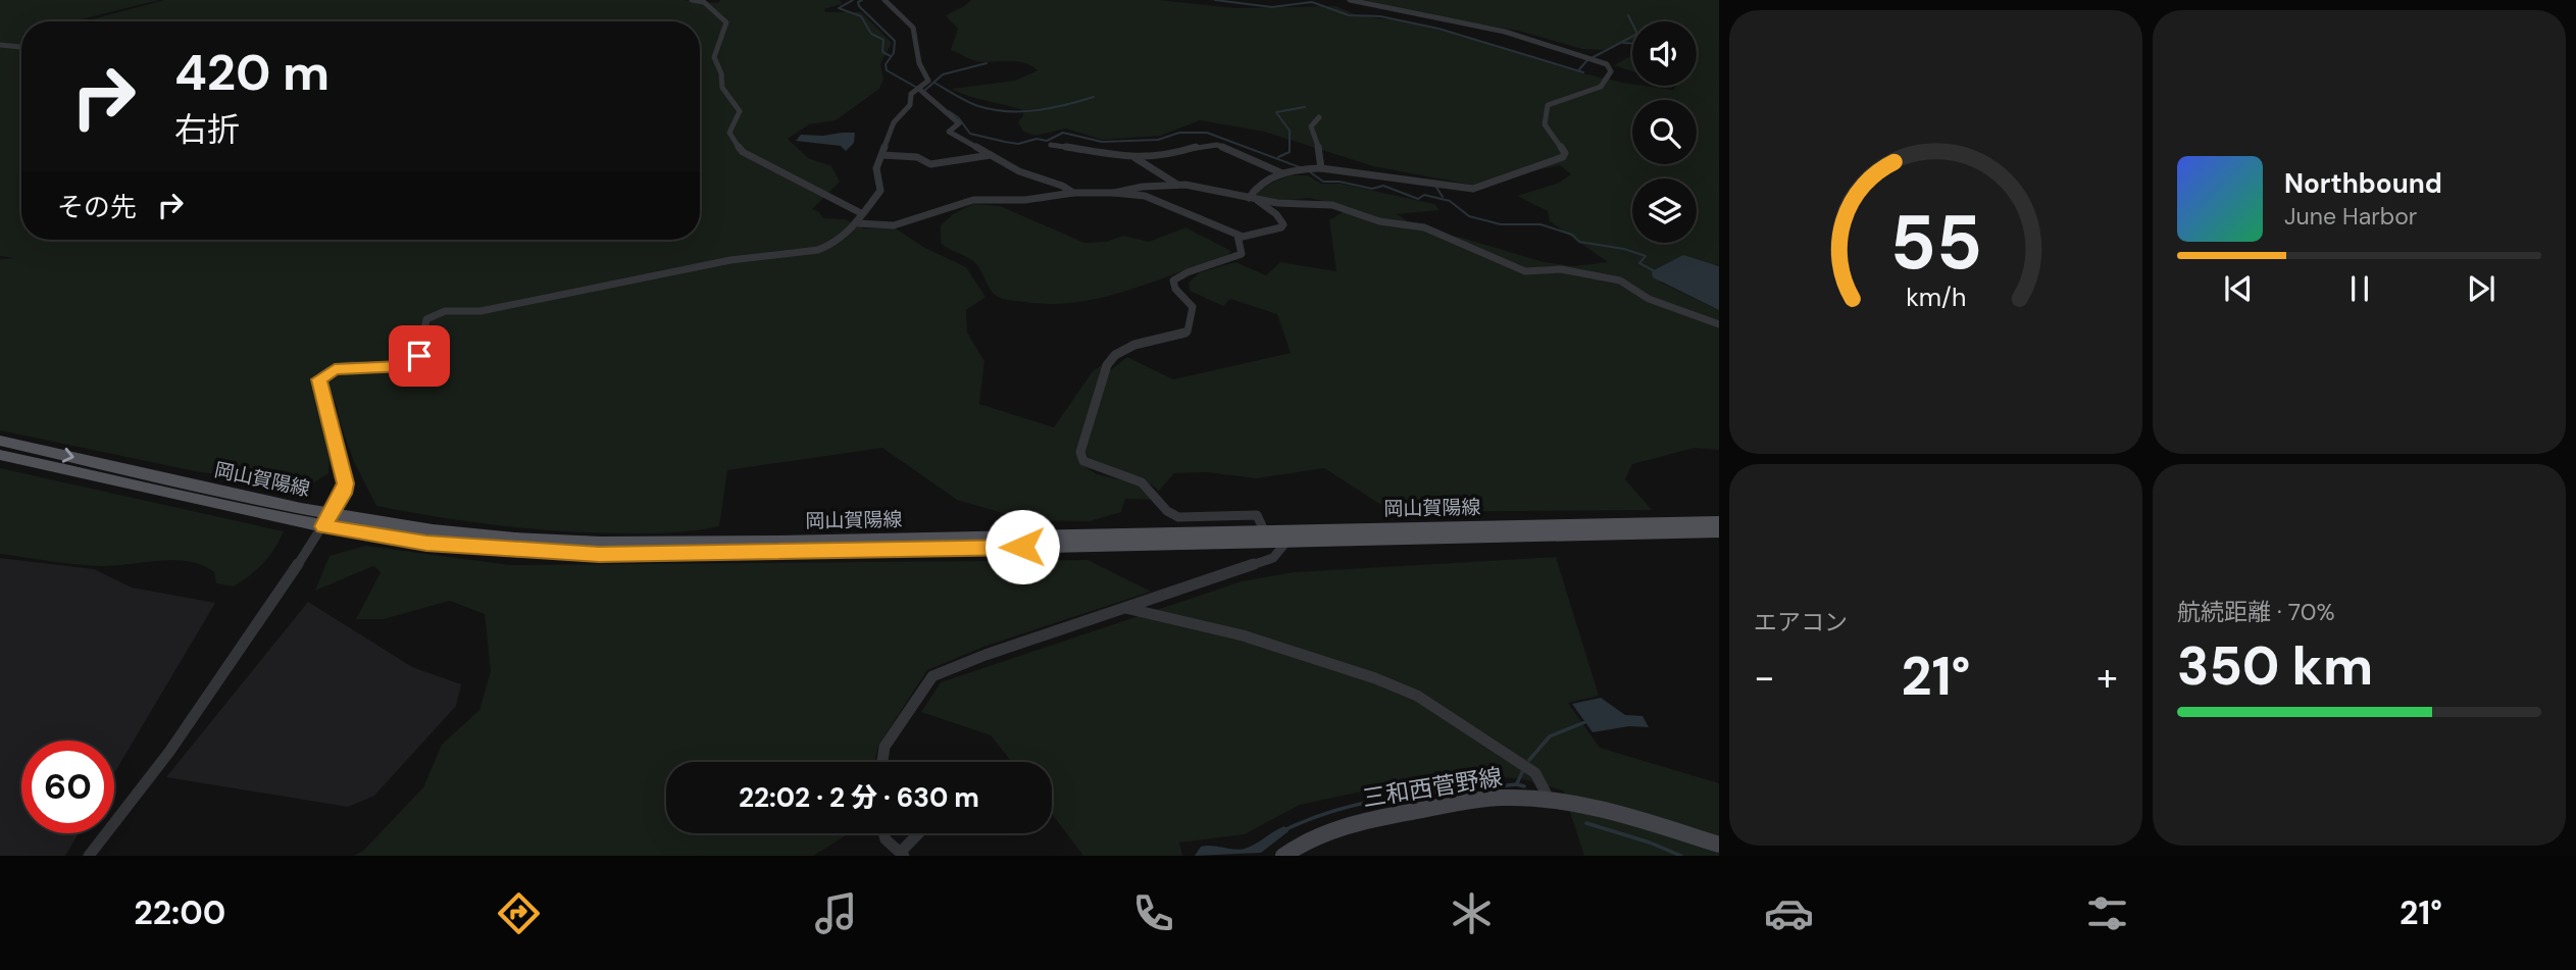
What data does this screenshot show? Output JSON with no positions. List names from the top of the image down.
{
  "streets": {
    "main road": ["岡山賀陽線", "三和西菅野線"]
  },
  "page": {
    "turn": ["420 m", "右折"],
    "song": ["Northbound", "June Harbor"],
    "then": "その先",
    "tile": [
      "エアコン",
      ["航続距離 · 70%", "350 km"]
    ],
    "heat": ["−", "21°", "+"],
    "limit": "60",
    "trip": "22:02 · 2 分 · 630 m",
    "tabs": ["22:00", "21°"],
    "gauge": ["55", "km/h"]
  }
}
